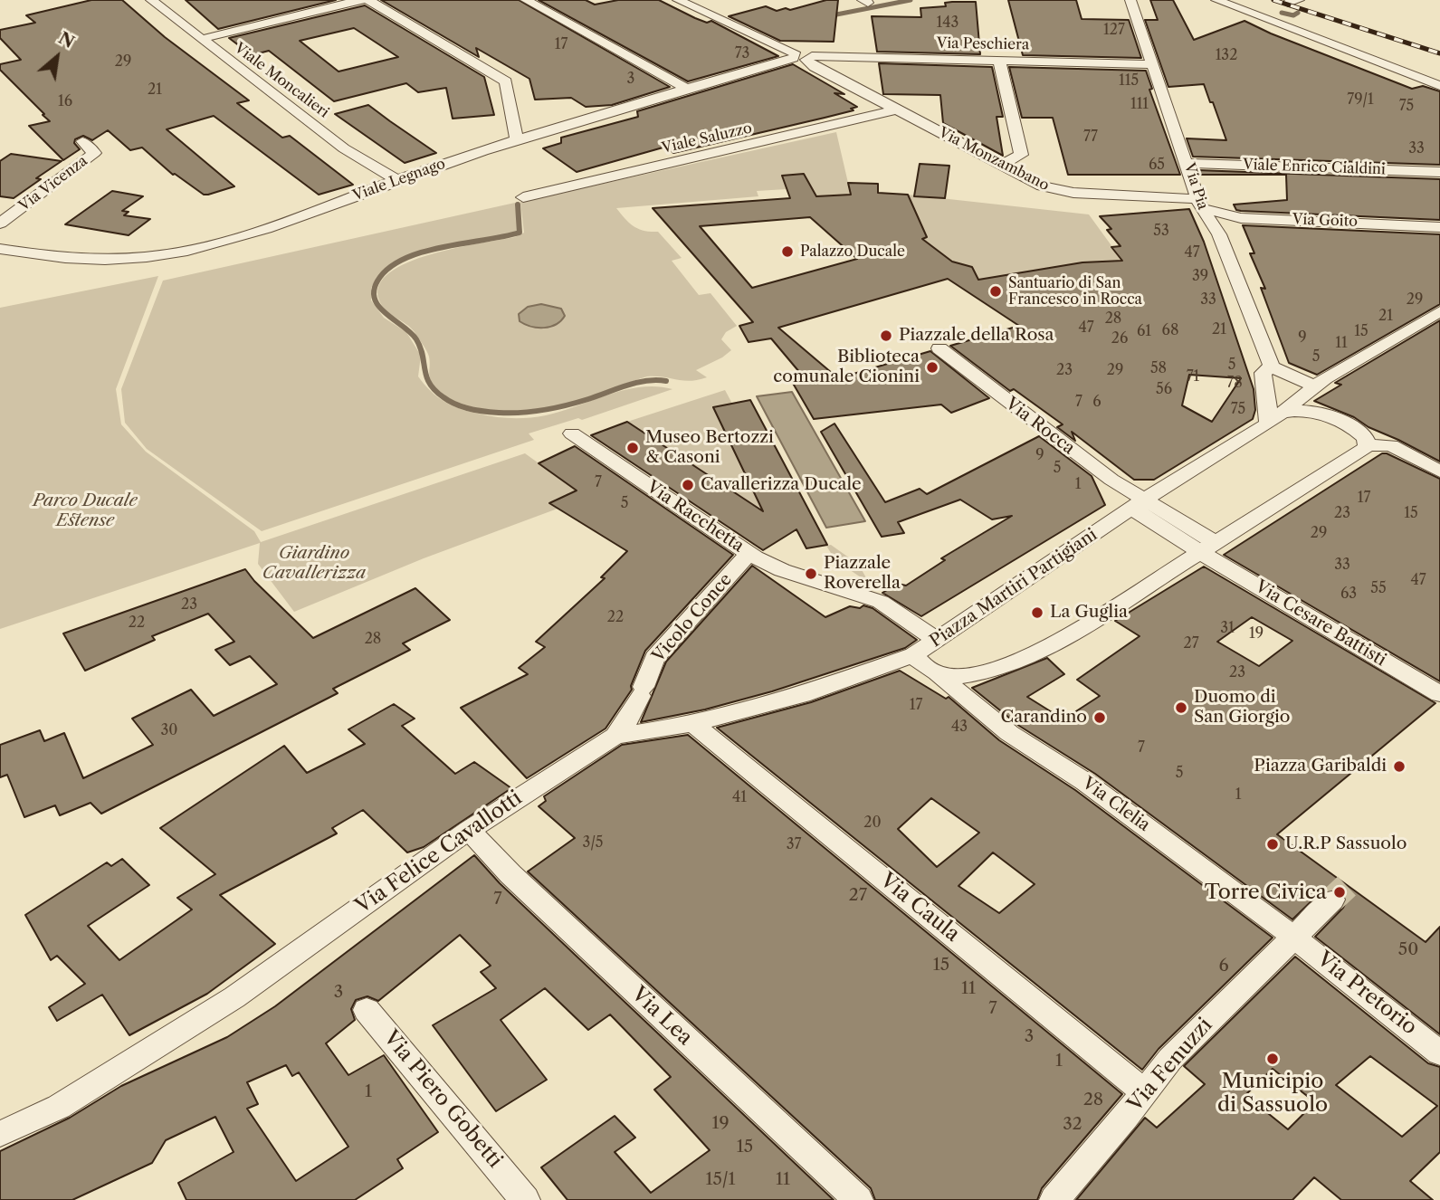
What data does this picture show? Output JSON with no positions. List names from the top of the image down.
{
  "streets": {
    "street": [
      "Via Peschiera",
      "Viale Moncalieri",
      "Viale Saluzzo",
      "Via Monzambano",
      "Viale Enrico Cialdini",
      "Viale Legnago",
      "Via Vicenza",
      "Via Pia",
      "Via Goito",
      "Via Rocca",
      "Via Racchetta",
      "Piazza Martiri Partigiani",
      "Vicolo Conce",
      "Via Cesare Battisti",
      "Via Clelia",
      "Via Felice Cavallotti",
      "Via Caula",
      "Via Pretorio",
      "Via Lea",
      "Via Fenuzzi",
      "Via Piero Gobetti"
    ]
  },
  "crossings": [
    ["Via Peschiera", "Via Monzambano"],
    ["Via Peschiera", "Viale Legnago"],
    ["Via Peschiera", "Via Pia"],
    ["Viale Moncalieri", "Viale Legnago"],
    ["Viale Saluzzo", "Via Monzambano"],
    ["Via Monzambano", "Viale Legnago"],
    ["Via Monzambano", "Via Pia"],
    ["Via Monzambano", "Via Goito"],
    ["Viale Enrico Cialdini", "Via Pia"],
    ["Via Pia", "Via Goito"],
    ["Via Rocca", "Piazza Martiri Partigiani"],
    ["Via Racchetta", "Vicolo Conce"],
    ["Piazza Martiri Partigiani", "Via Cesare Battisti"],
    ["Piazza Martiri Partigiani", "Via Clelia"],
    ["Piazza Martiri Partigiani", "Via Felice Cavallotti"],
    ["Vicolo Conce", "Via Felice Cavallotti"],
    ["Via Clelia", "Via Pretorio"],
    ["Via Clelia", "Via Fenuzzi"],
    ["Via Felice Cavallotti", "Via Caula"],
    ["Via Felice Cavallotti", "Via Lea"],
    ["Via Caula", "Via Fenuzzi"],
    ["Via Pretorio", "Via Fenuzzi"]
  ],
  "parks": ["Parco Ducale Estense", "Giardino Cavallerizza"],
  "places": [
    "Palazzo Ducale",
    "Santuario di San Francesco in Rocca",
    "Piazzale della Rosa",
    "Biblioteca comunale Cionini",
    "Museo Bertozzi & Casoni",
    "Cavallerizza Ducale",
    "Piazzale Roverella",
    "La Guglia",
    "Duomo di San Giorgio",
    "Carandino",
    "Piazza Garibaldi",
    "U.R.P Sassuolo",
    "Torre Civica",
    "Municipio di Sassuolo"
  ],
  "house_numbers": [
    "143",
    "127",
    "17",
    "73",
    "132",
    "29",
    "3",
    "115",
    "21",
    "79/1",
    "16",
    "111",
    "75",
    "77",
    "33",
    "65",
    "53",
    "47",
    "39",
    "33",
    "29",
    "21",
    "28",
    "47",
    "21",
    "68",
    "61",
    "15",
    "9",
    "26",
    "11",
    "5",
    "5",
    "58",
    "23",
    "29",
    "71",
    "78",
    "56",
    "7",
    "6",
    "75",
    "9",
    "5",
    "7",
    "1",
    "17",
    "5",
    "23",
    "15",
    "29",
    "33",
    "47",
    "55",
    "63",
    "23",
    "22",
    "22",
    "31",
    "19",
    "28",
    "27",
    "23",
    "17",
    "43",
    "30",
    "7",
    "5",
    "1",
    "41",
    "20",
    "3/5",
    "37",
    "27",
    "7",
    "50",
    "15",
    "6",
    "11",
    "3",
    "7",
    "3",
    "1",
    "1",
    "28",
    "19",
    "32",
    "15",
    "15/1",
    "11"
  ],
  "north": "top right"
}
